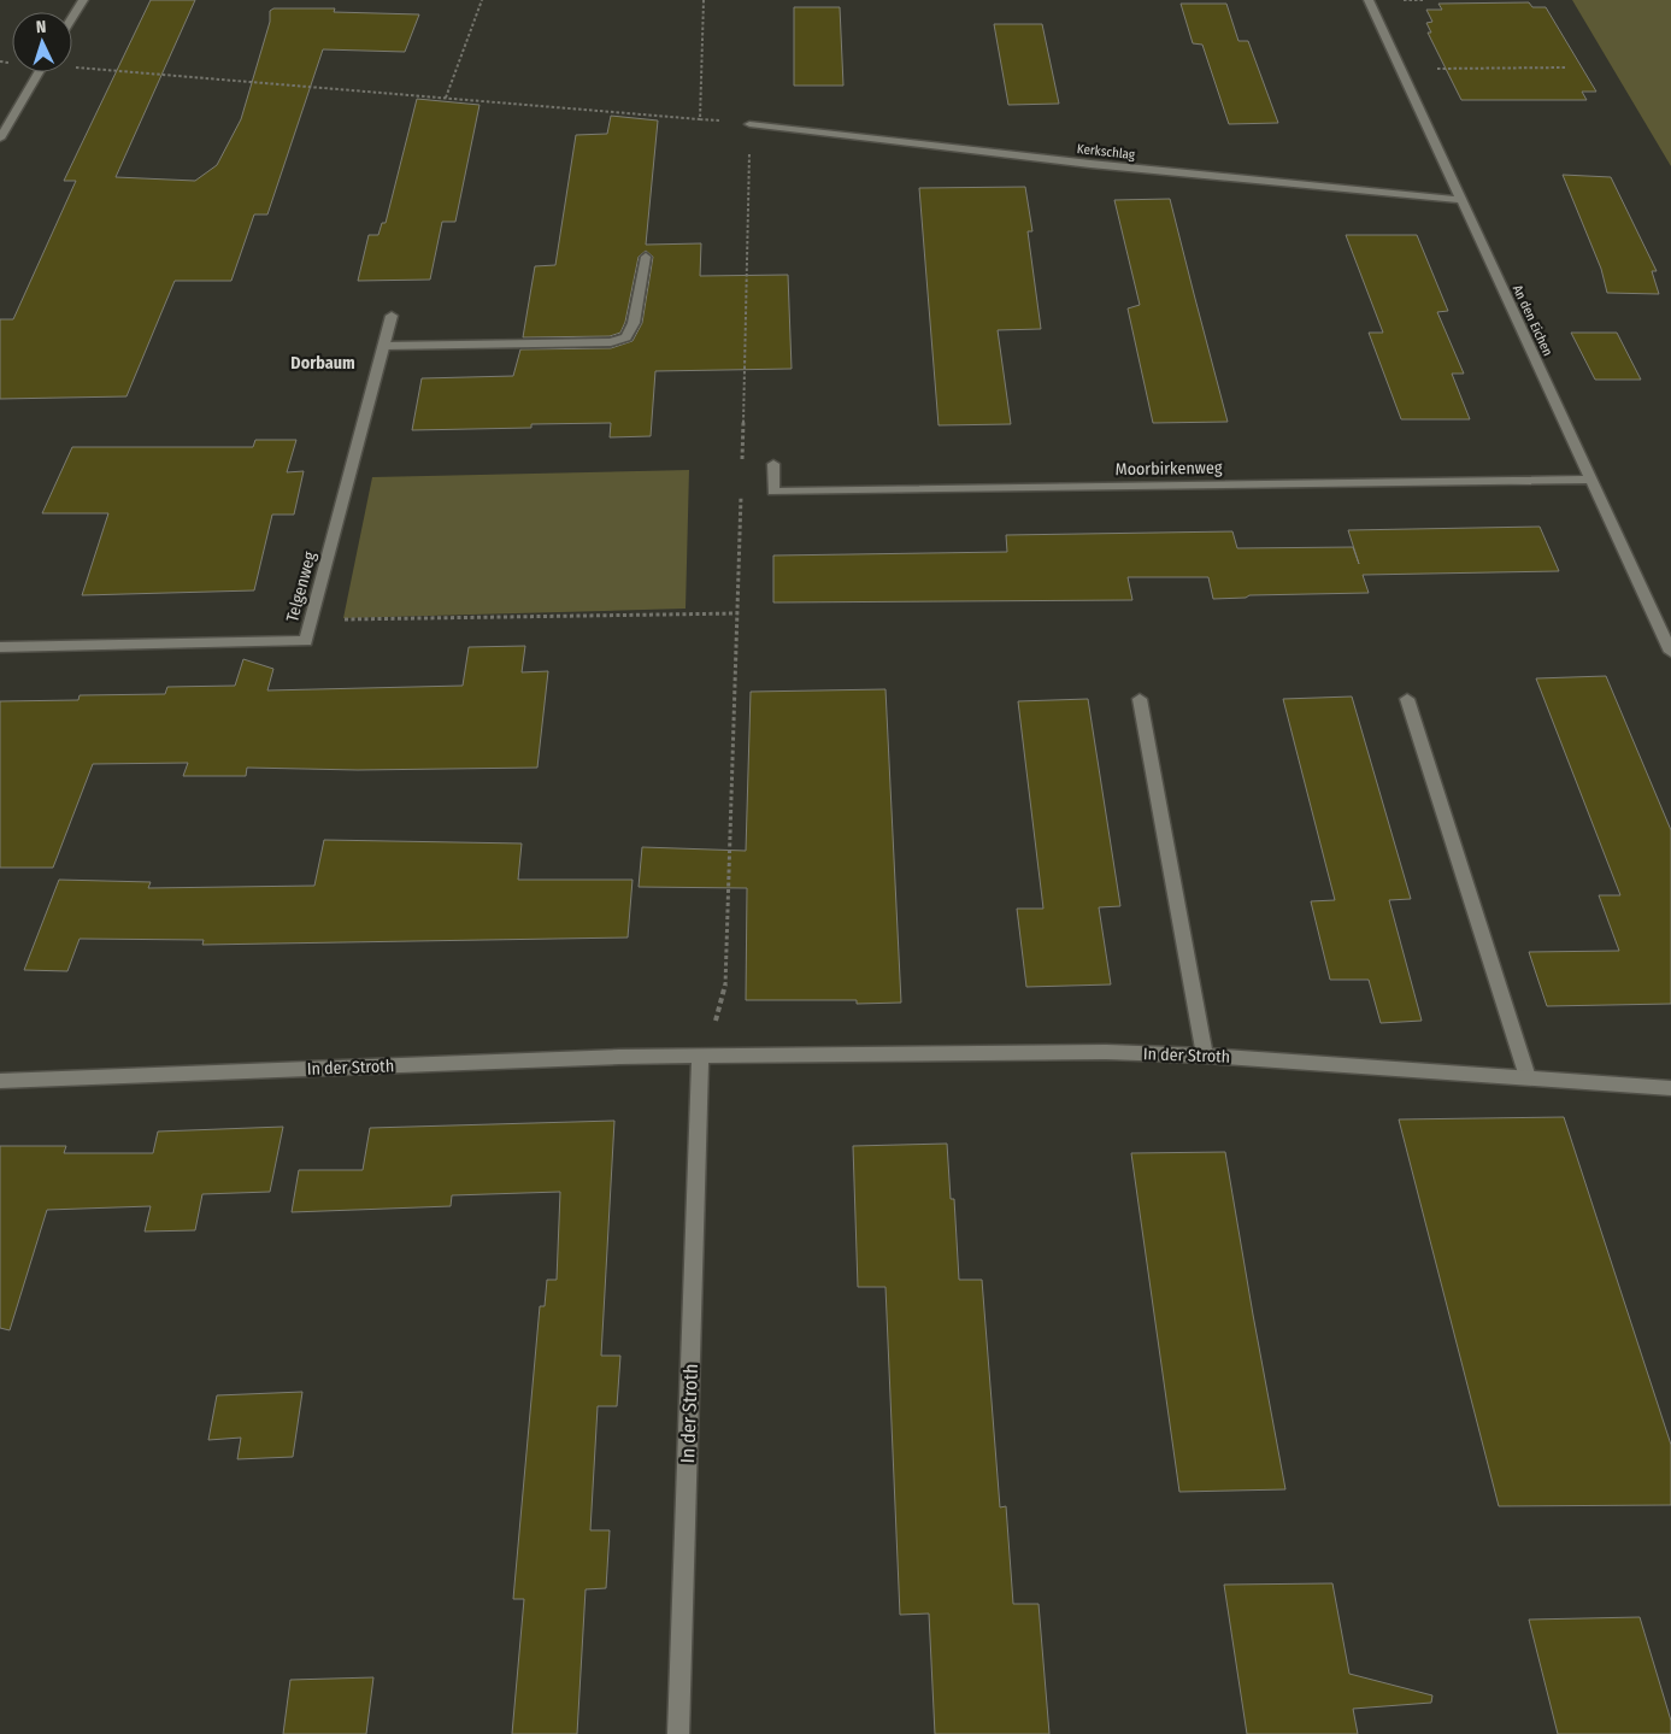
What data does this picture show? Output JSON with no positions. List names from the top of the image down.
{
  "streets": {
    "street": [
      "Kerkschlag",
      "An den Eichen",
      "Moorbirkenweg",
      "Telgenweg",
      "In der Stroth"
    ]
  },
  "crossings": [
    ["Kerkschlag", "An den Eichen"],
    ["An den Eichen", "Moorbirkenweg"]
  ],
  "districts": ["Dorbaum"],
  "north": "top"
}
